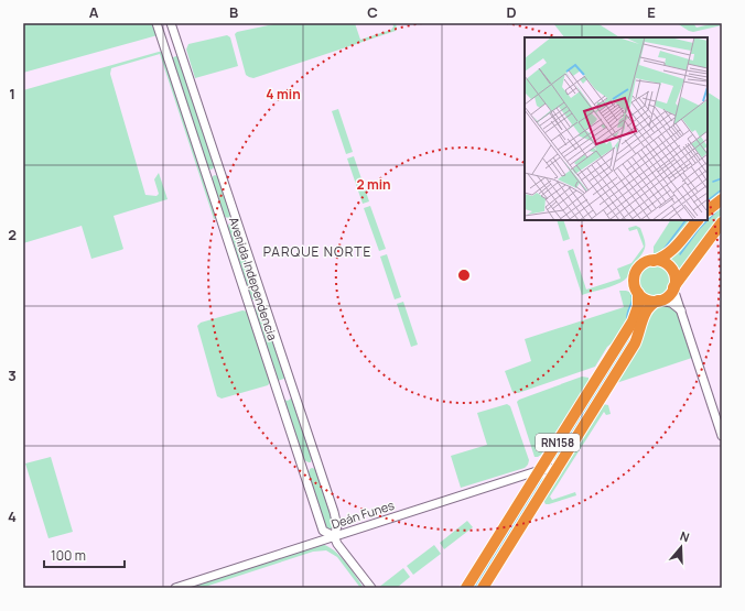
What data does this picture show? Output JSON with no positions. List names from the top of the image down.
{
  "streets": {
    "highway": ["RN158"],
    "main road": ["Avenida Independencia", "Deán Funes"]
  },
  "crossings": [
    ["Avenida Independencia", "Deán Funes"],
    ["RN158", "Deán Funes"]
  ],
  "districts": ["PARQUE NORTE"],
  "scale_bar": "100 m",
  "north": "top",
  "grid": {
    "columns": [
      "A",
      "B",
      "C",
      "D",
      "E"
    ],
    "rows": [
      "1",
      "2",
      "3",
      "4"
    ]
  },
  "rings": ["4 min", "2 min"]
}
